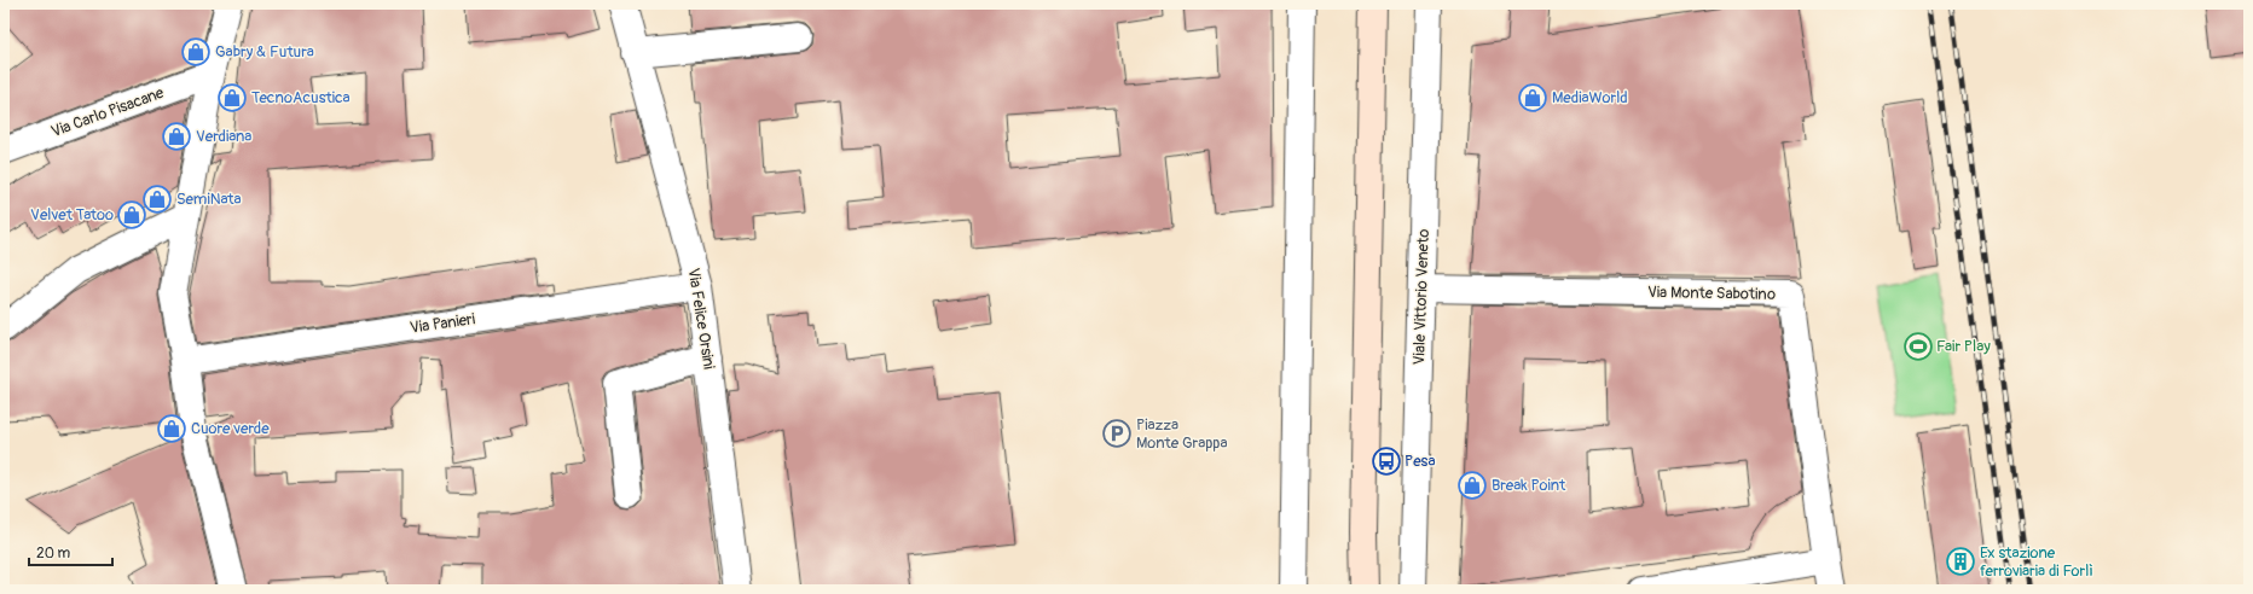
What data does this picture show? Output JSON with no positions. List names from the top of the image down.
{
  "streets": {
    "street": [
      "Via Carlo Pisacane",
      "Via Monte Sabotino",
      "Viale Vittorio Veneto",
      "Via Felice Orsini",
      "Via Panieri"
    ]
  },
  "crossings": [
    ["Via Monte Sabotino", "Viale Vittorio Veneto"],
    ["Via Felice Orsini", "Via Panieri"]
  ],
  "places": {
    "shop": [
      "Gabry & Futura",
      "TecnoAcustica",
      "MediaWorld",
      "Verdiana",
      "SemiNata",
      "Velvet Tatoo",
      "Cuore verde",
      "Break Point"
    ],
    "sports": ["Fair Play"],
    "parking": ["Piazza Monte Grappa"],
    "bus stop": ["Pesa"],
    "building": ["Ex stazione ferroviaria di Forlì"]
  },
  "scale_bar": "20 m"
}
